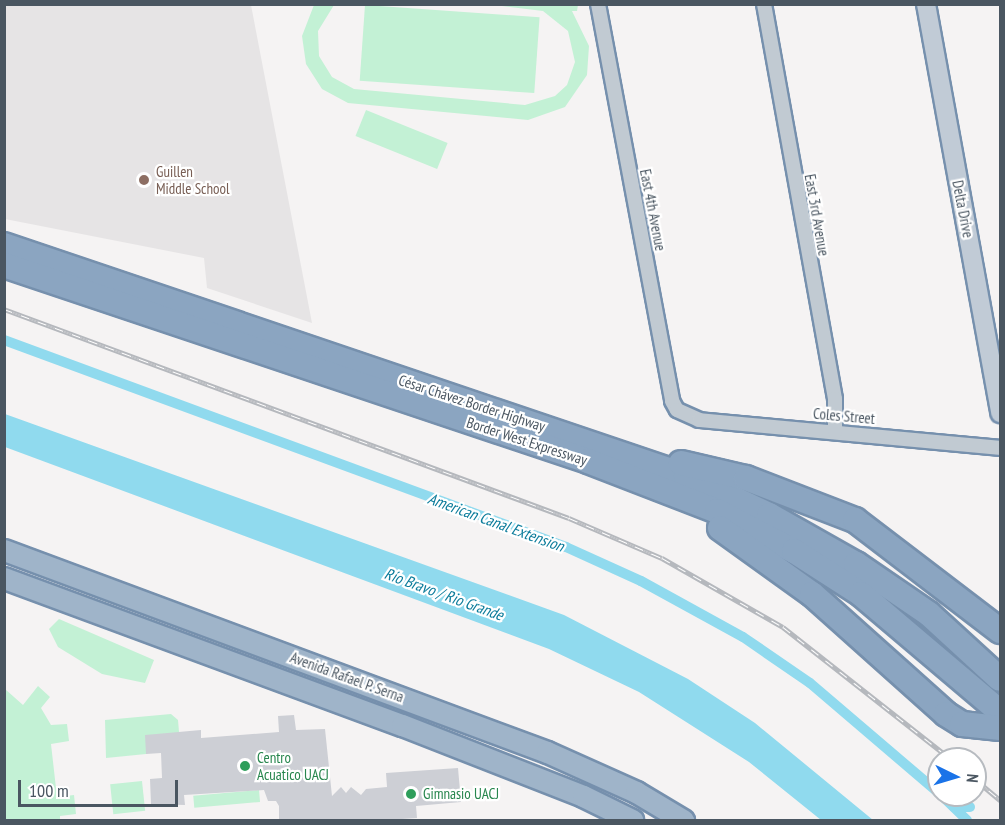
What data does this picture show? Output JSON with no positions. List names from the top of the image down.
{
  "streets": {
    "highway": ["César Chávez Border Highway", "Border West Expressway", "Avenida Rafael P. Serna"],
    "main road": ["Delta Drive"],
    "street": ["East 4th Avenue", "East 3rd Avenue", "Coles Street"]
  },
  "crossings": [
    ["East 4th Avenue", "Coles Street"],
    ["East 3rd Avenue", "Coles Street"],
    ["César Chávez Border Highway", "Border West Expressway"]
  ],
  "water": ["American Canal Extension", "Río Bravo / Rio Grande"],
  "places": ["Guillen Middle School", "Centro Acuatico UACJ", "Gimnasio UACJ"],
  "scale_bar": "100 m",
  "north": "right"
}
